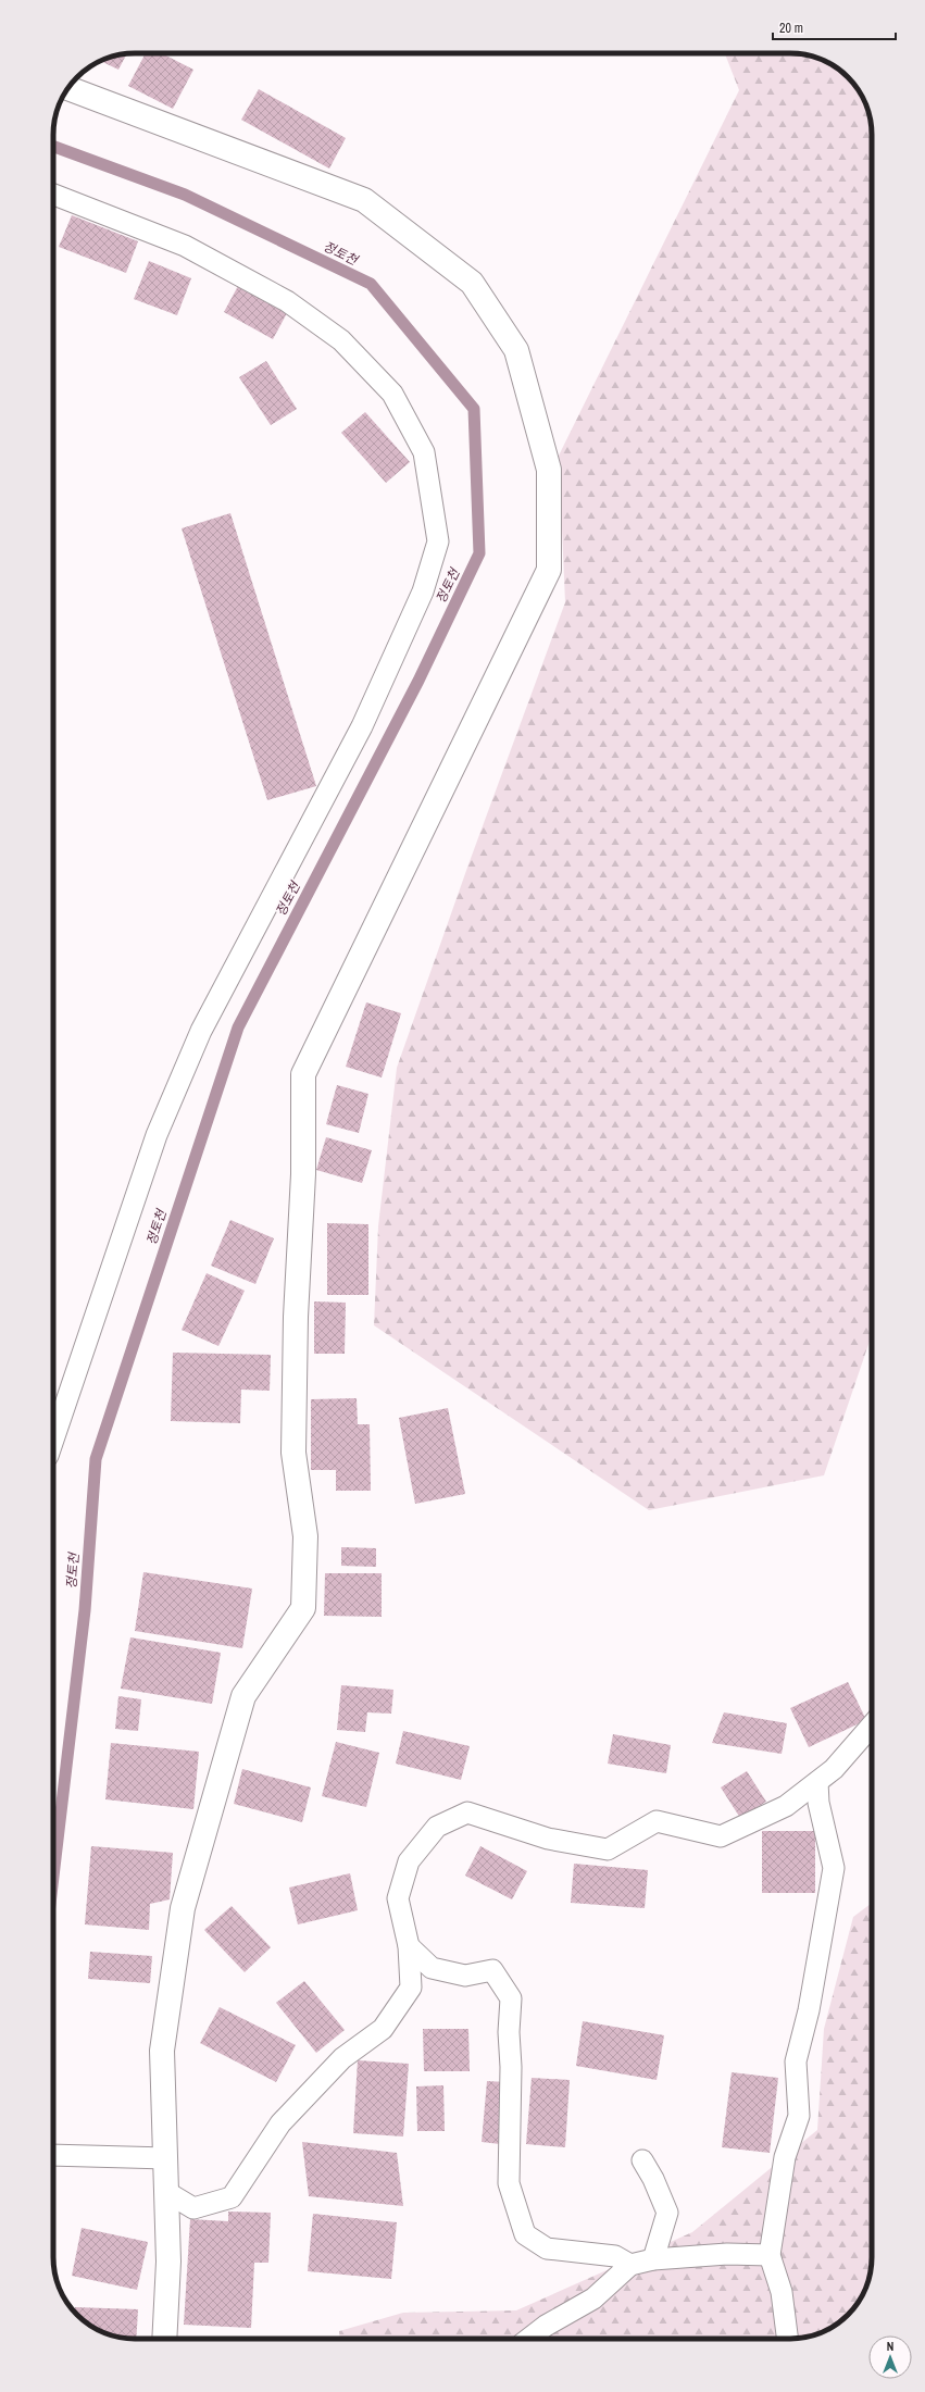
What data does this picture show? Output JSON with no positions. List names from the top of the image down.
{
  "water": ["정토천"],
  "scale_bar": "20 m",
  "north": "top"
}
